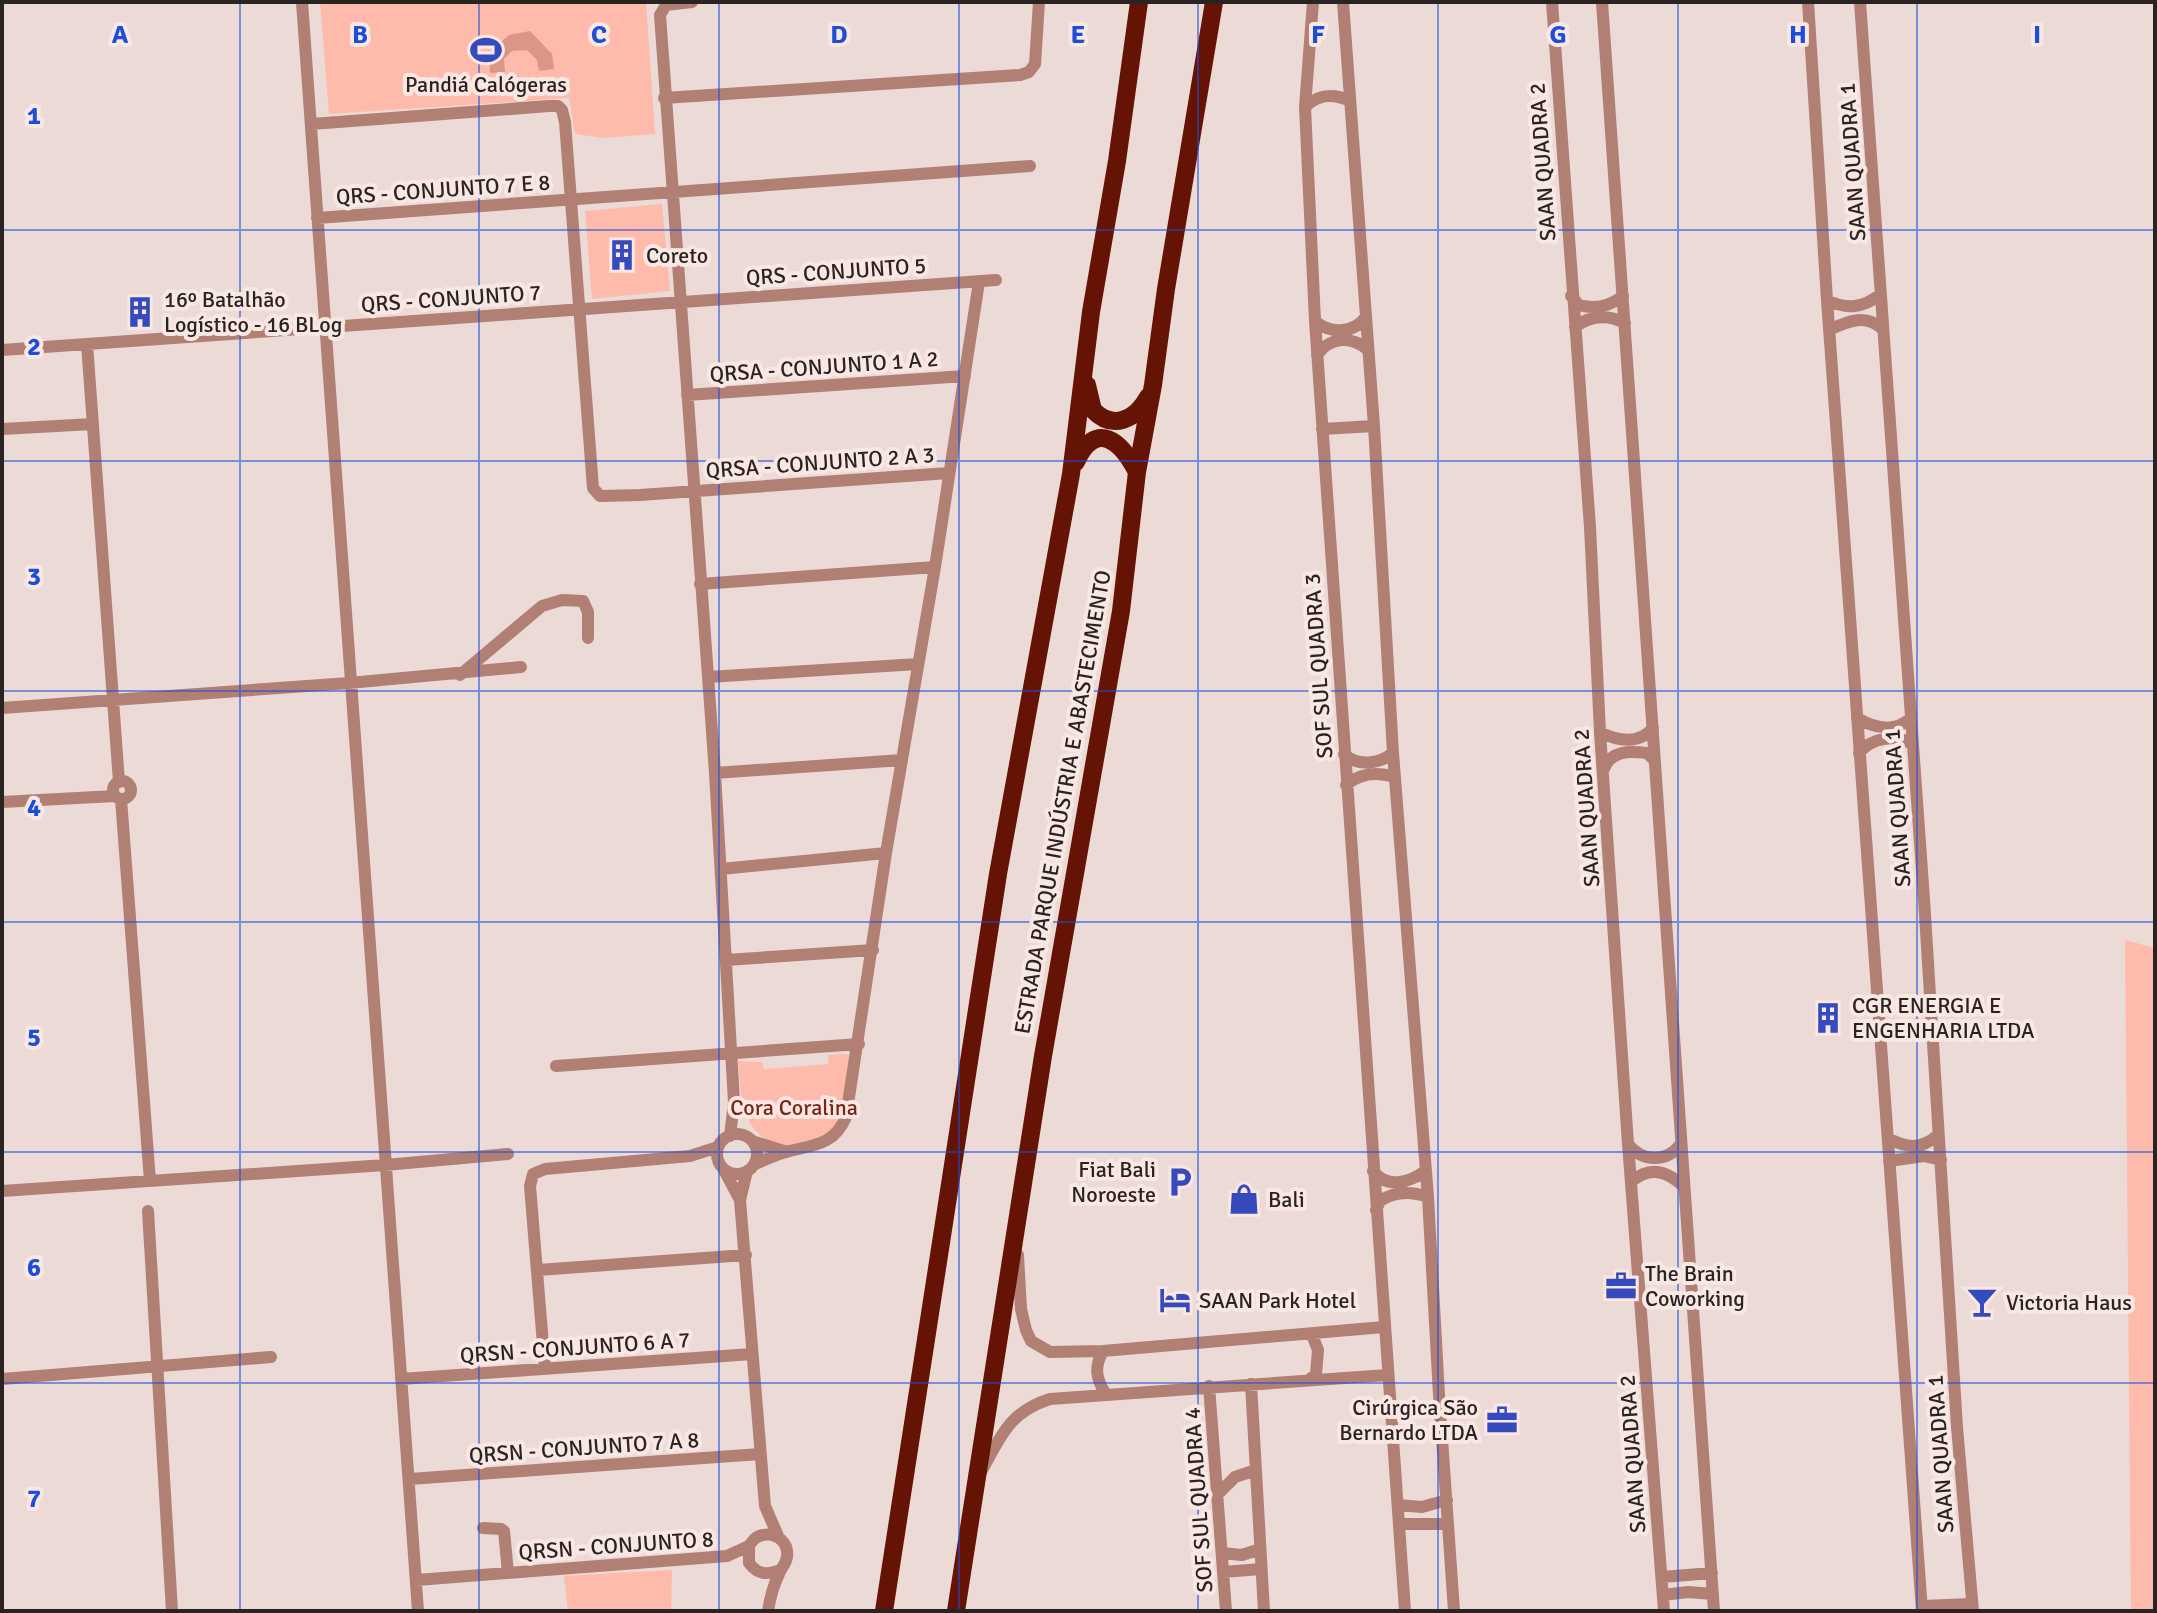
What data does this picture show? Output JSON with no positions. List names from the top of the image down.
{
  "streets": {
    "highway": ["ESTRADA PARQUE INDÚSTRIA E ABASTECIMENTO"],
    "street": [
      "SAAN QUADRA 2",
      "SAAN QUADRA 1",
      "QRS - CONJUNTO 7 E 8",
      "QRS - CONJUNTO 5",
      "QRS - CONJUNTO 7",
      "QRSA - CONJUNTO 1 A 2",
      "QRSA - CONJUNTO 2 A 3",
      "SOF SUL QUADRA 3",
      "QRSN - CONJUNTO 6 A 7",
      "QRSN - CONJUNTO 7 A 8",
      "SOF SUL QUADRA 4",
      "QRSN - CONJUNTO 8"
    ]
  },
  "crossings": [
    ["QRS - CONJUNTO 5", "QRS - CONJUNTO 7"],
    ["QRS - CONJUNTO 5", "QRSA - CONJUNTO 2 A 3"],
    ["QRS - CONJUNTO 7", "QRSA - CONJUNTO 2 A 3"]
  ],
  "parks": ["Cora Coralina"],
  "places": {
    "sports": ["Pandiá Calógeras"],
    "building": ["Coreto", "16º Batalhão Logístico - 16 BLog", "CGR ENERGIA E ENGENHARIA LTDA"],
    "parking": ["Fiat Bali Noroeste"],
    "shop": ["Bali"],
    "office": ["The Brain Coworking", "Cirúrgica São Bernardo LTDA"],
    "hotel": ["SAAN Park Hotel"],
    "bar": ["Victoria Haus"]
  },
  "grid": {
    "columns": [
      "A",
      "B",
      "C",
      "D",
      "E",
      "F",
      "G",
      "H",
      "I"
    ],
    "rows": [
      "1",
      "2",
      "3",
      "4",
      "5",
      "6",
      "7"
    ]
  }
}
